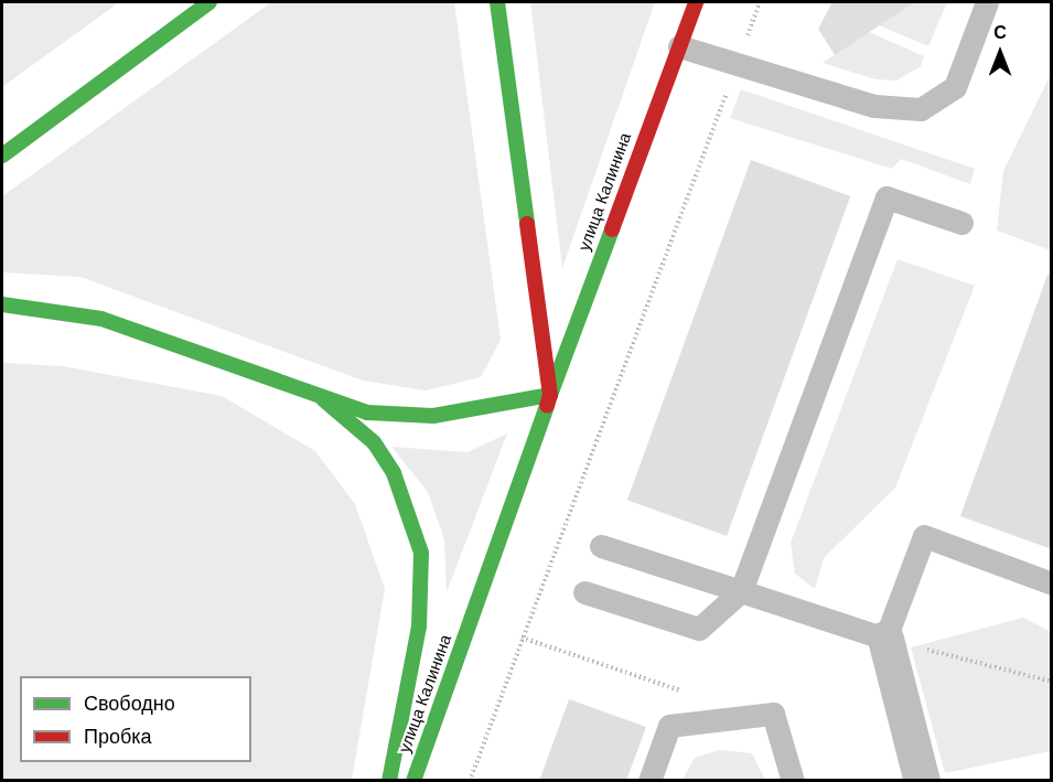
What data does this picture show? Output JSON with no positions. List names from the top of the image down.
{
  "streets": {
    "main road": ["улица Калинина"]
  },
  "legend": ["Свободно", "Пробка"],
  "north": "top"
}
